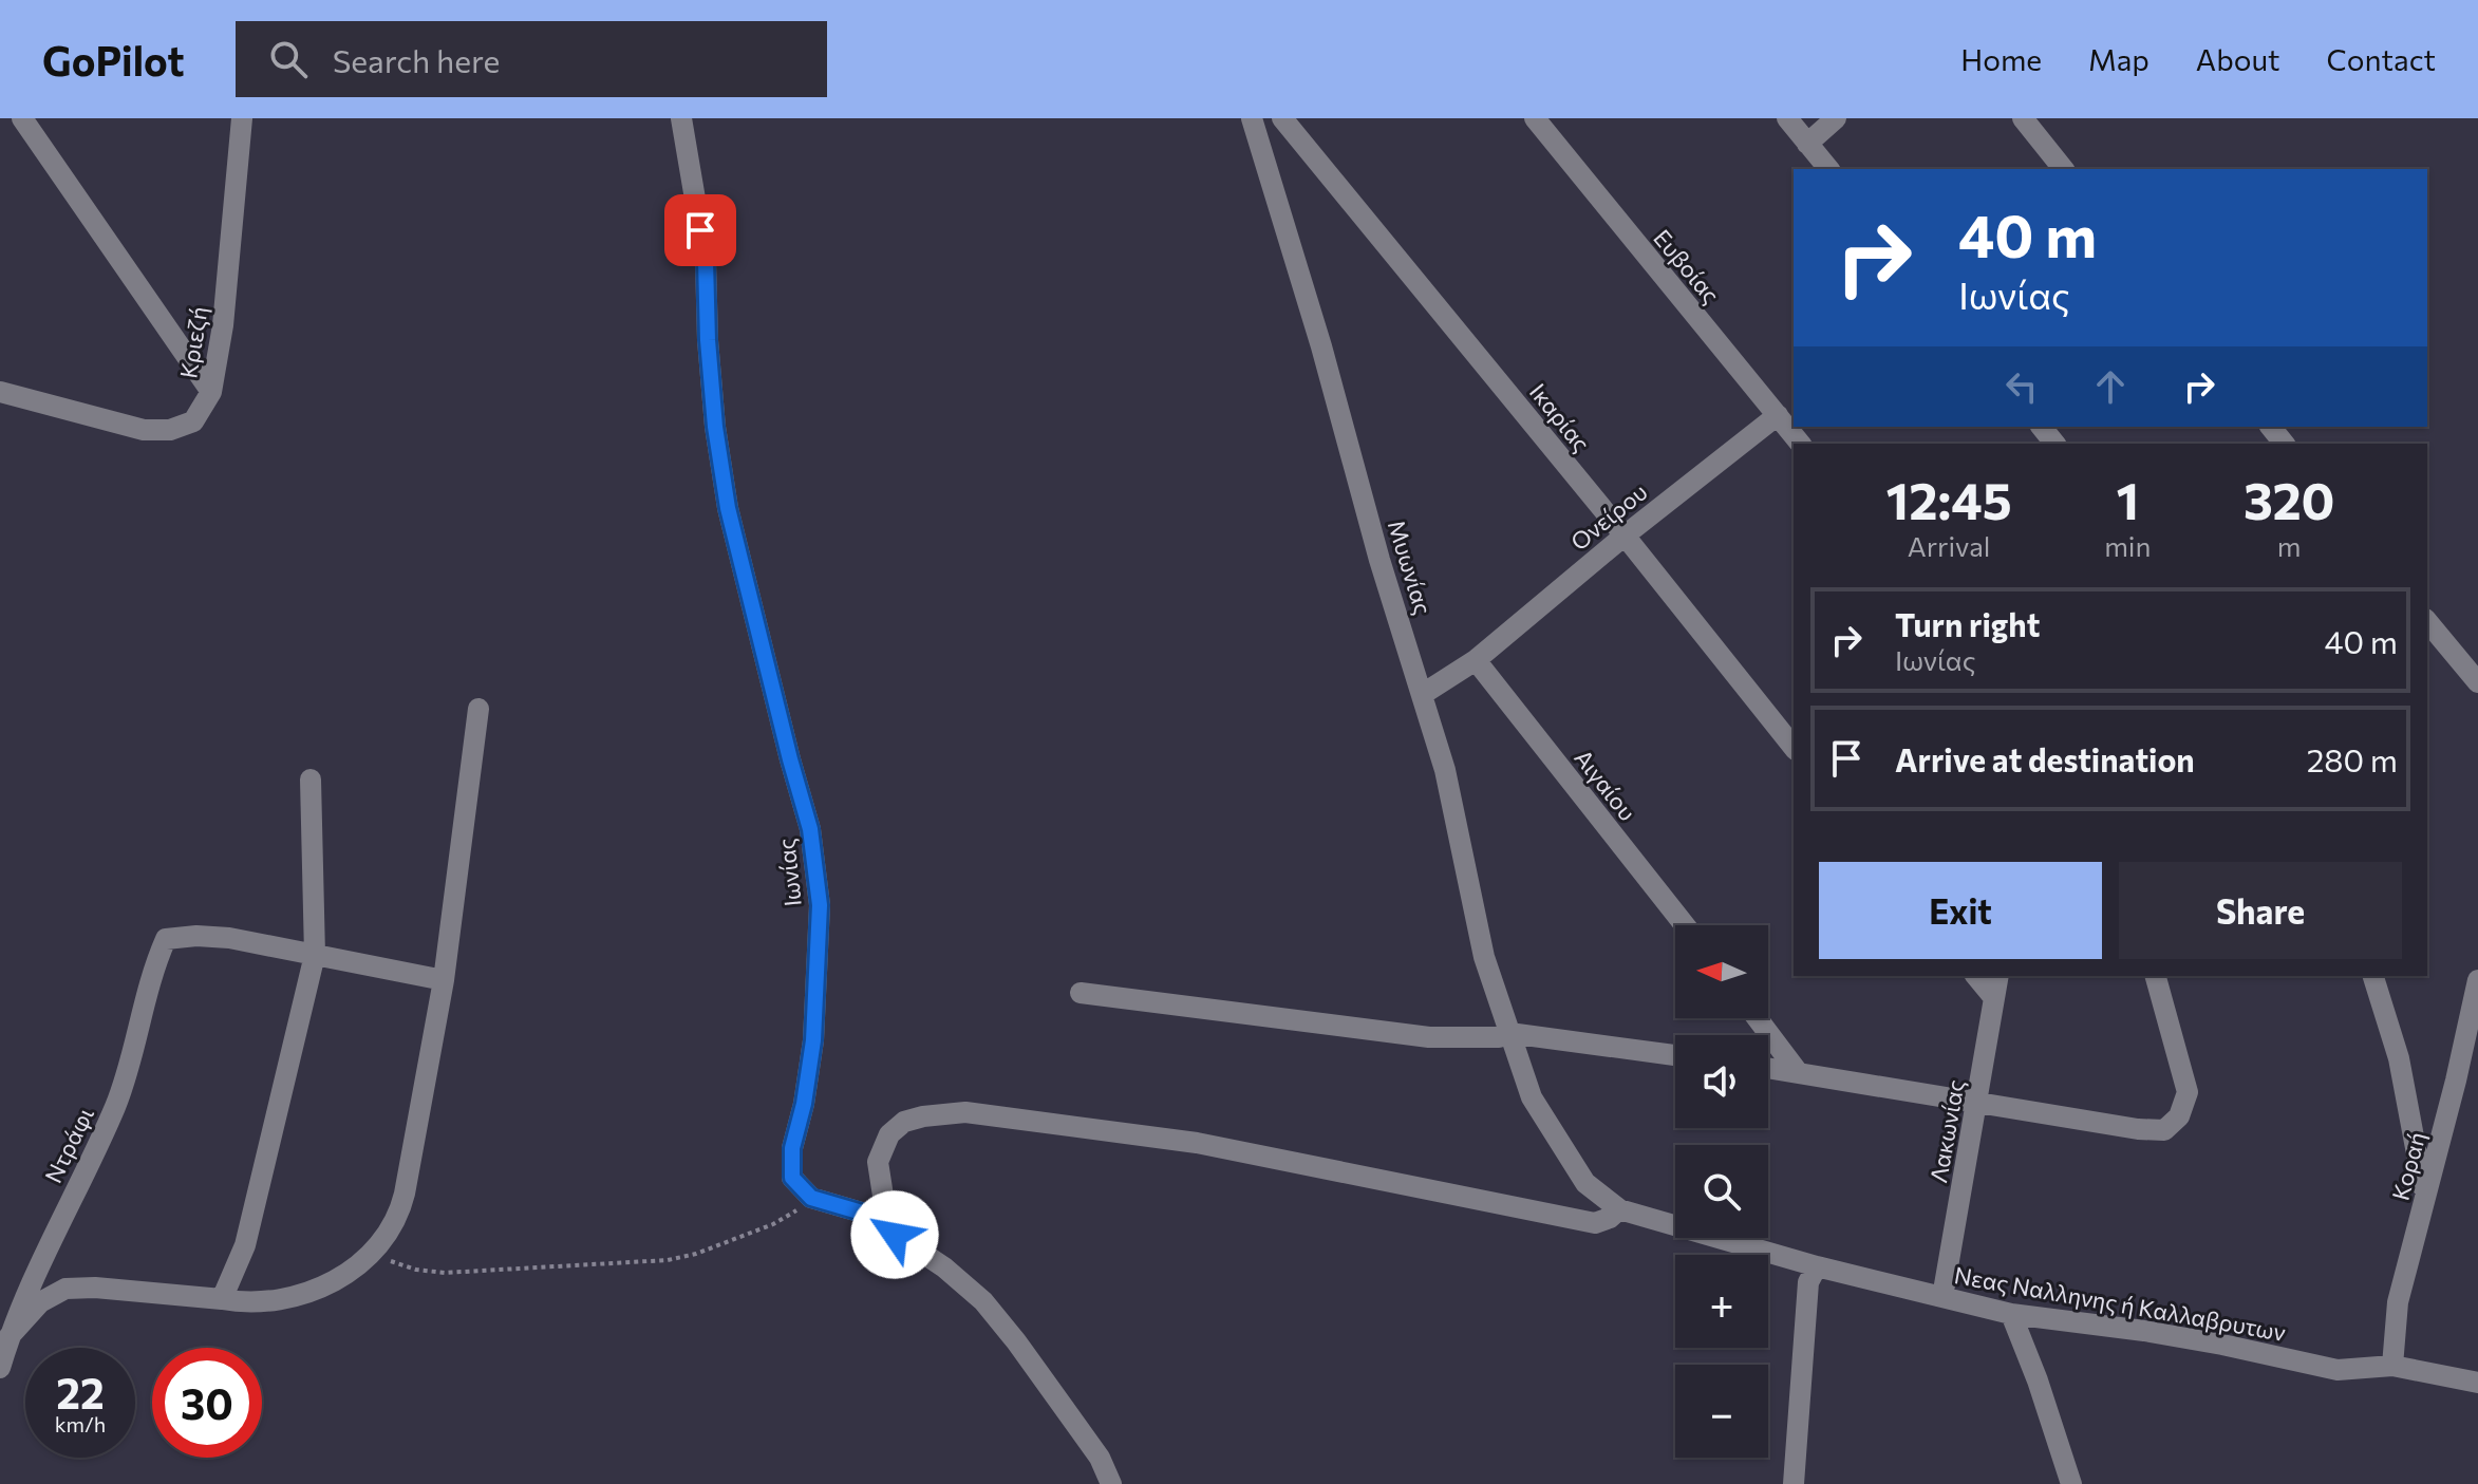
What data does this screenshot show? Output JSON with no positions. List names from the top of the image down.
{
  "streets": {
    "street": [
      "Ευβοίας",
      "Κριεζή",
      "Ικαρίας",
      "Ονείρου",
      "Μυωνίας",
      "Αιγαίου",
      "Ιωνίας",
      "Λακωνίας",
      "Ντράφι",
      "Κοραή",
      "Νεας Nαλληνης ή Καλλαβρυτων"
    ]
  },
  "crossings": [
    ["Ευβοίας", "Ονείρου"],
    ["Ικαρίας", "Ονείρου"],
    ["Ονείρου", "Μυωνίας"],
    ["Ονείρου", "Αιγαίου"],
    ["Μυωνίας", "Νεας Nαλληνης ή Καλλαβρυτων"],
    ["Λακωνίας", "Νεας Nαλληνης ή Καλλαβρυτων"],
    ["Κοραή", "Νεας Nαλληνης ή Καλλαβρυτων"]
  ],
  "north": "left",
  "page": {
    "header": "GoPilot",
    "search": "Search here",
    "nav": [
      "Home",
      "Map",
      "About",
      "Contact"
    ],
    "turn": ["40 m", "Ιωνίας"],
    "eta": [
      "12:45",
      "Arrival",
      "1",
      "min",
      "320",
      "m"
    ],
    "list": [
      {
        "name": "Turn right",
        "note": "Ιωνίας",
        "value": "40 m"
      },
      {
        "name": "Arrive at destination",
        "value": "280 m"
      }
    ],
    "buttons": ["Exit", "Share"],
    "map_buttons": ["+", "−"],
    "speed": "22 km/h",
    "limit": "30"
  }
}
